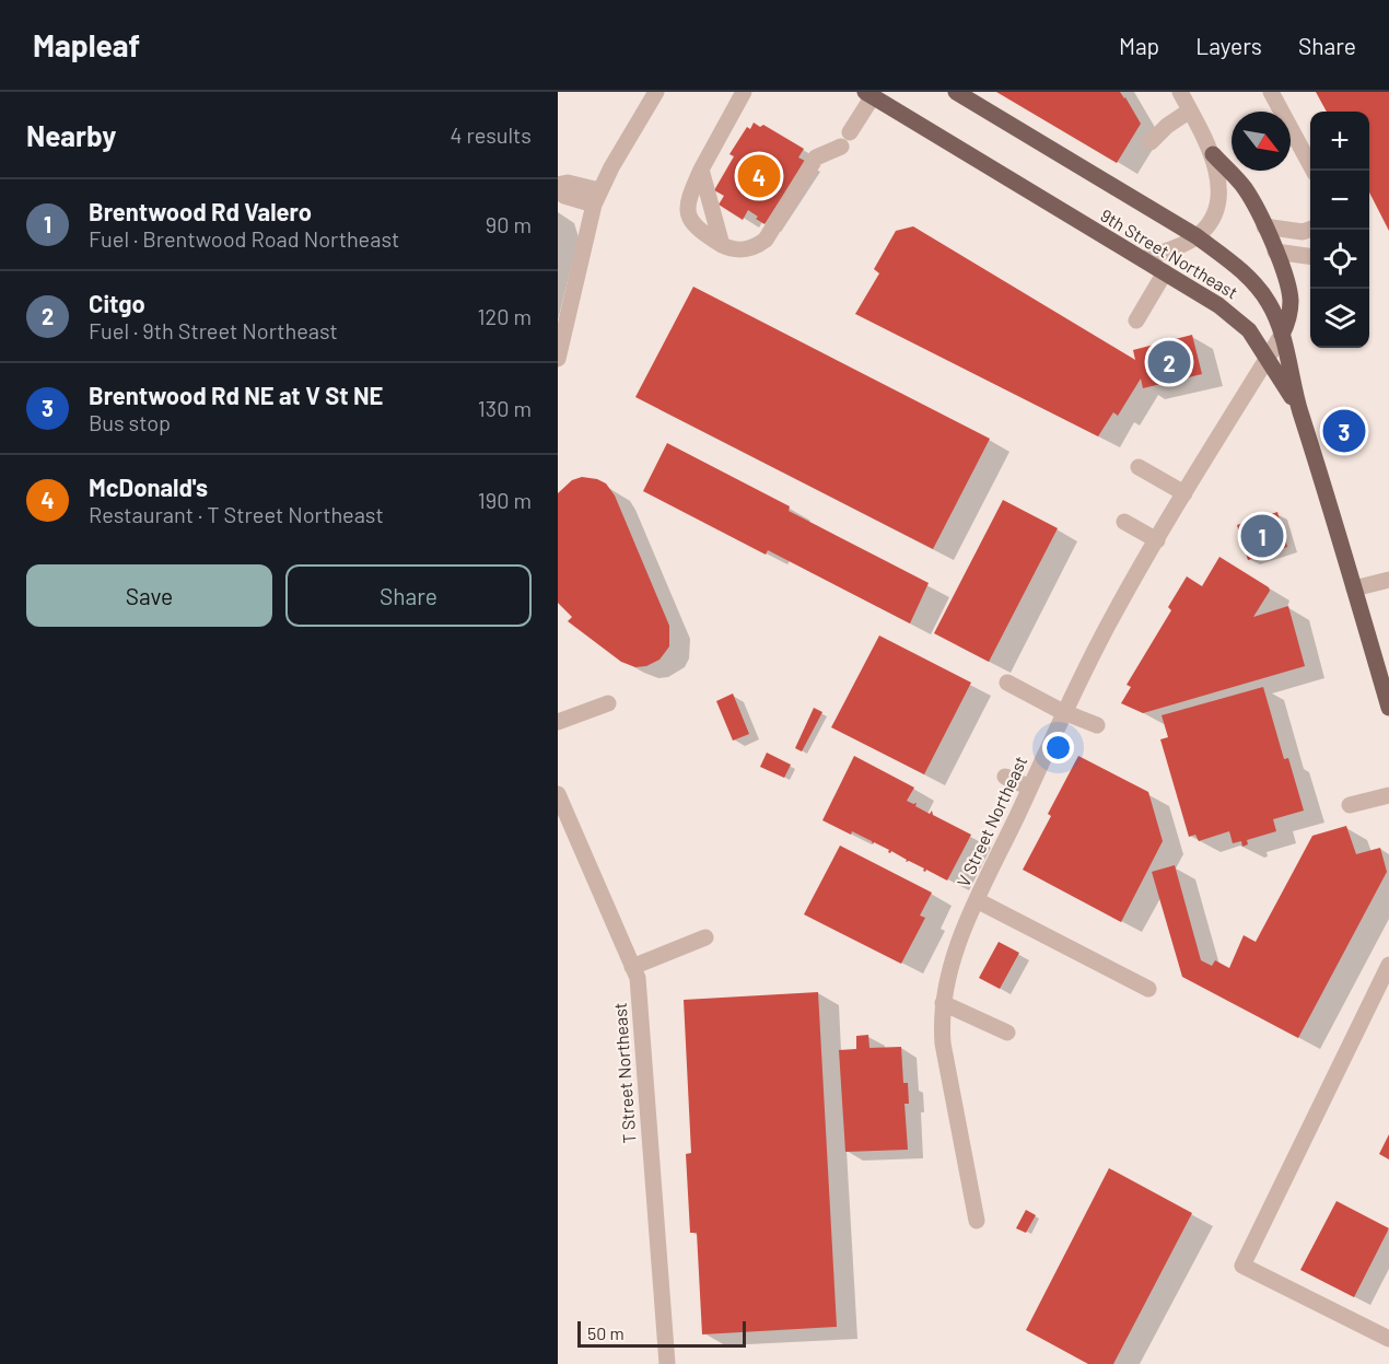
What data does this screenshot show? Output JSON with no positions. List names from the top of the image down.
{
  "streets": {
    "main road": ["9th Street Northeast"],
    "street": ["V Street Northeast", "T Street Northeast"]
  },
  "crossings": [
    ["9th Street Northeast", "V Street Northeast"]
  ],
  "scale_bar": "50 m",
  "north": "bottom right",
  "page": {
    "header": "Mapleaf",
    "nav": ["Map", "Layers", "Share"],
    "heading": ["Nearby", "4 results"],
    "map_buttons": ["+", "−"],
    "pins": [
      "4",
      "2",
      "3",
      "1"
    ],
    "list": [
      {
        "mark": "1",
        "name": "Brentwood Rd Valero",
        "note": "Fuel · Brentwood Road Northeast",
        "value": "90 m"
      },
      {
        "mark": "2",
        "name": "Citgo",
        "note": "Fuel · 9th Street Northeast",
        "value": "120 m"
      },
      {
        "mark": "3",
        "name": "Brentwood Rd NE at V St NE",
        "note": "Bus stop",
        "value": "130 m"
      },
      {
        "mark": "4",
        "name": "McDonald's",
        "note": "Restaurant · T Street Northeast",
        "value": "190 m"
      }
    ],
    "buttons": ["Save", "Share"],
    "scale": "50 m"
  }
}
